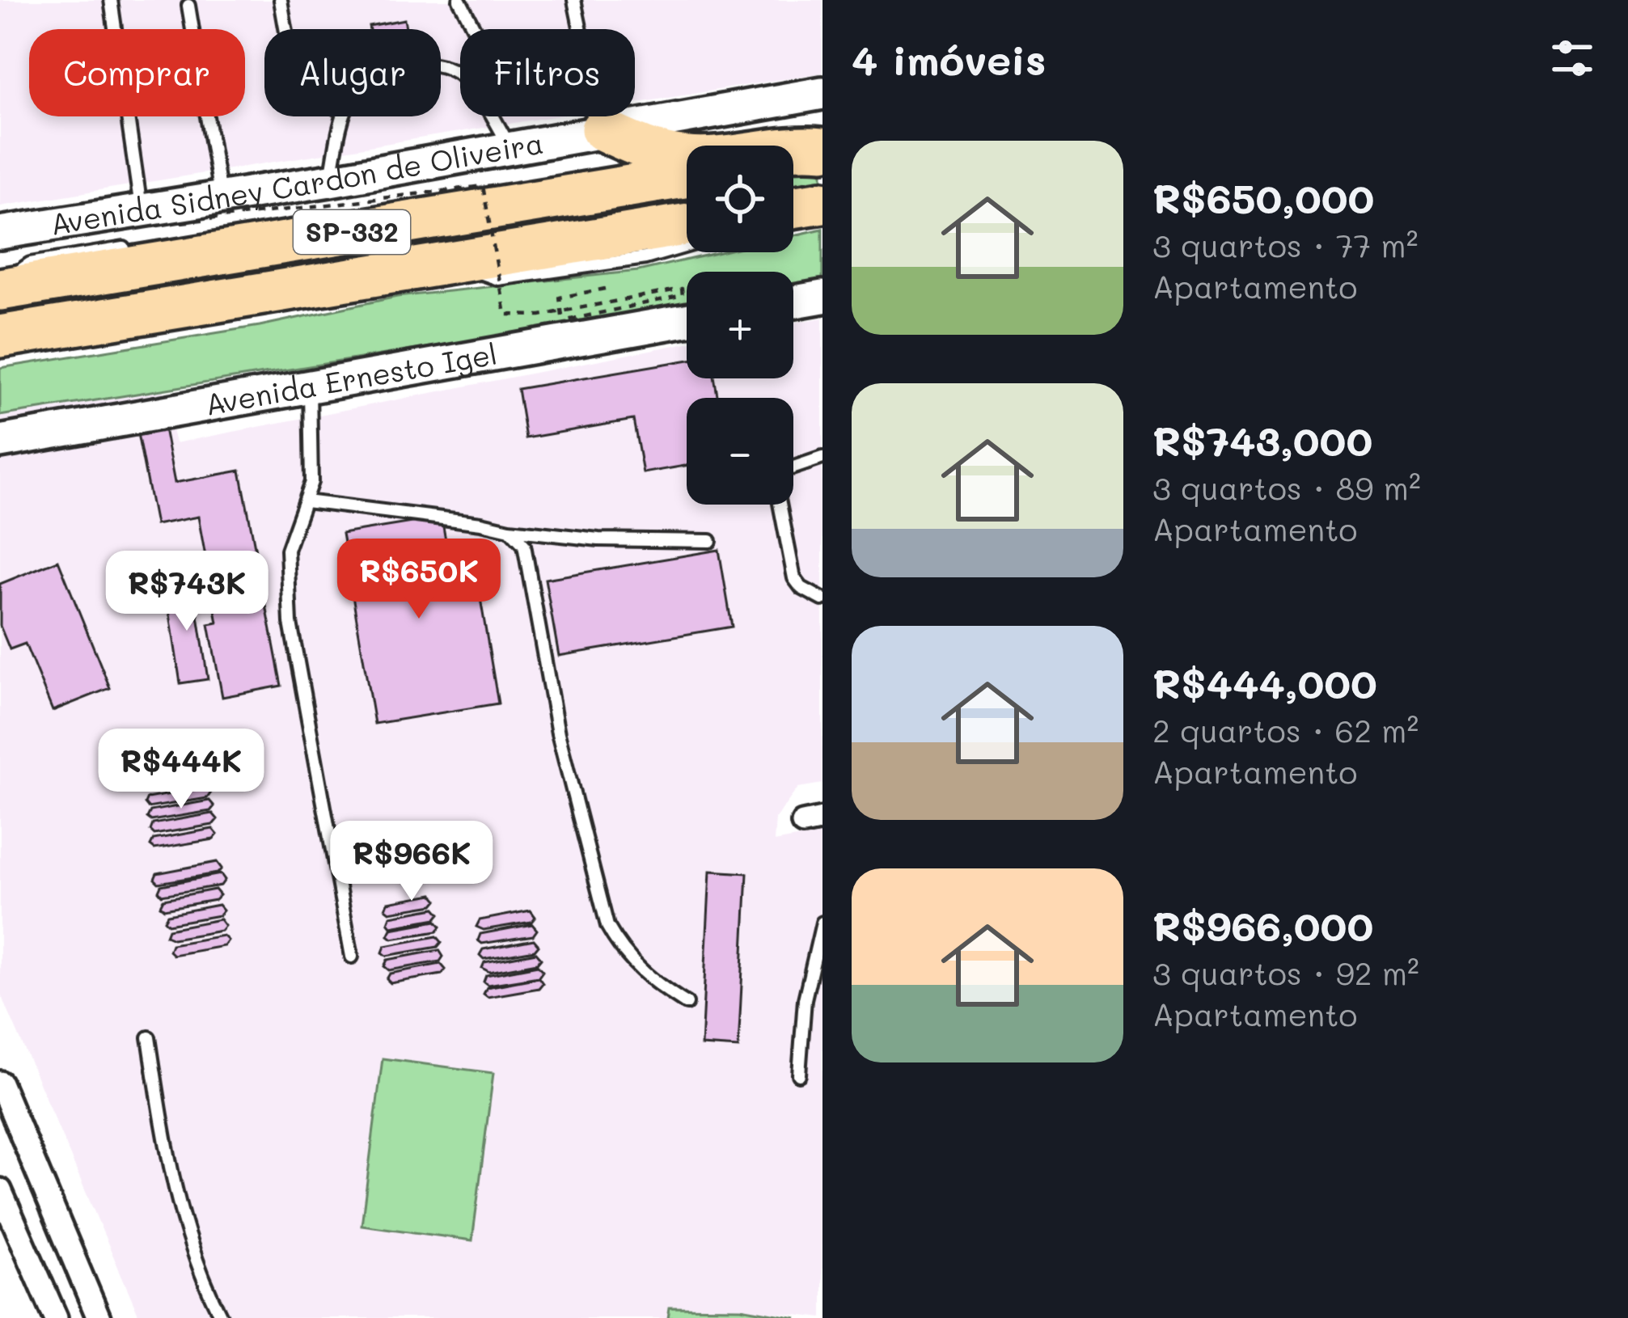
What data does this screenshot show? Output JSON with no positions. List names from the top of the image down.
{
  "streets": {
    "highway": ["SP-332"],
    "street": ["Avenida Sidney Cardon de Oliveira", "Avenida Ernesto Igel"]
  },
  "page": {
    "heading": "4 imóveis",
    "chip": ["Comprar", "Alugar", "Filtros"],
    "list": [
      {
        "name": "R$650,000",
        "note": "3 quartos · 77 m² · Apartamento"
      },
      {
        "name": "R$743,000",
        "note": "3 quartos · 89 m² · Apartamento"
      },
      {
        "name": "R$444,000",
        "note": "2 quartos · 62 m² · Apartamento"
      },
      {
        "name": "R$966,000",
        "note": "3 quartos · 92 m² · Apartamento"
      }
    ],
    "map_buttons": ["+", "−"],
    "price": [
      "R$650K",
      "R$743K",
      "R$444K",
      "R$966K"
    ]
  }
}
